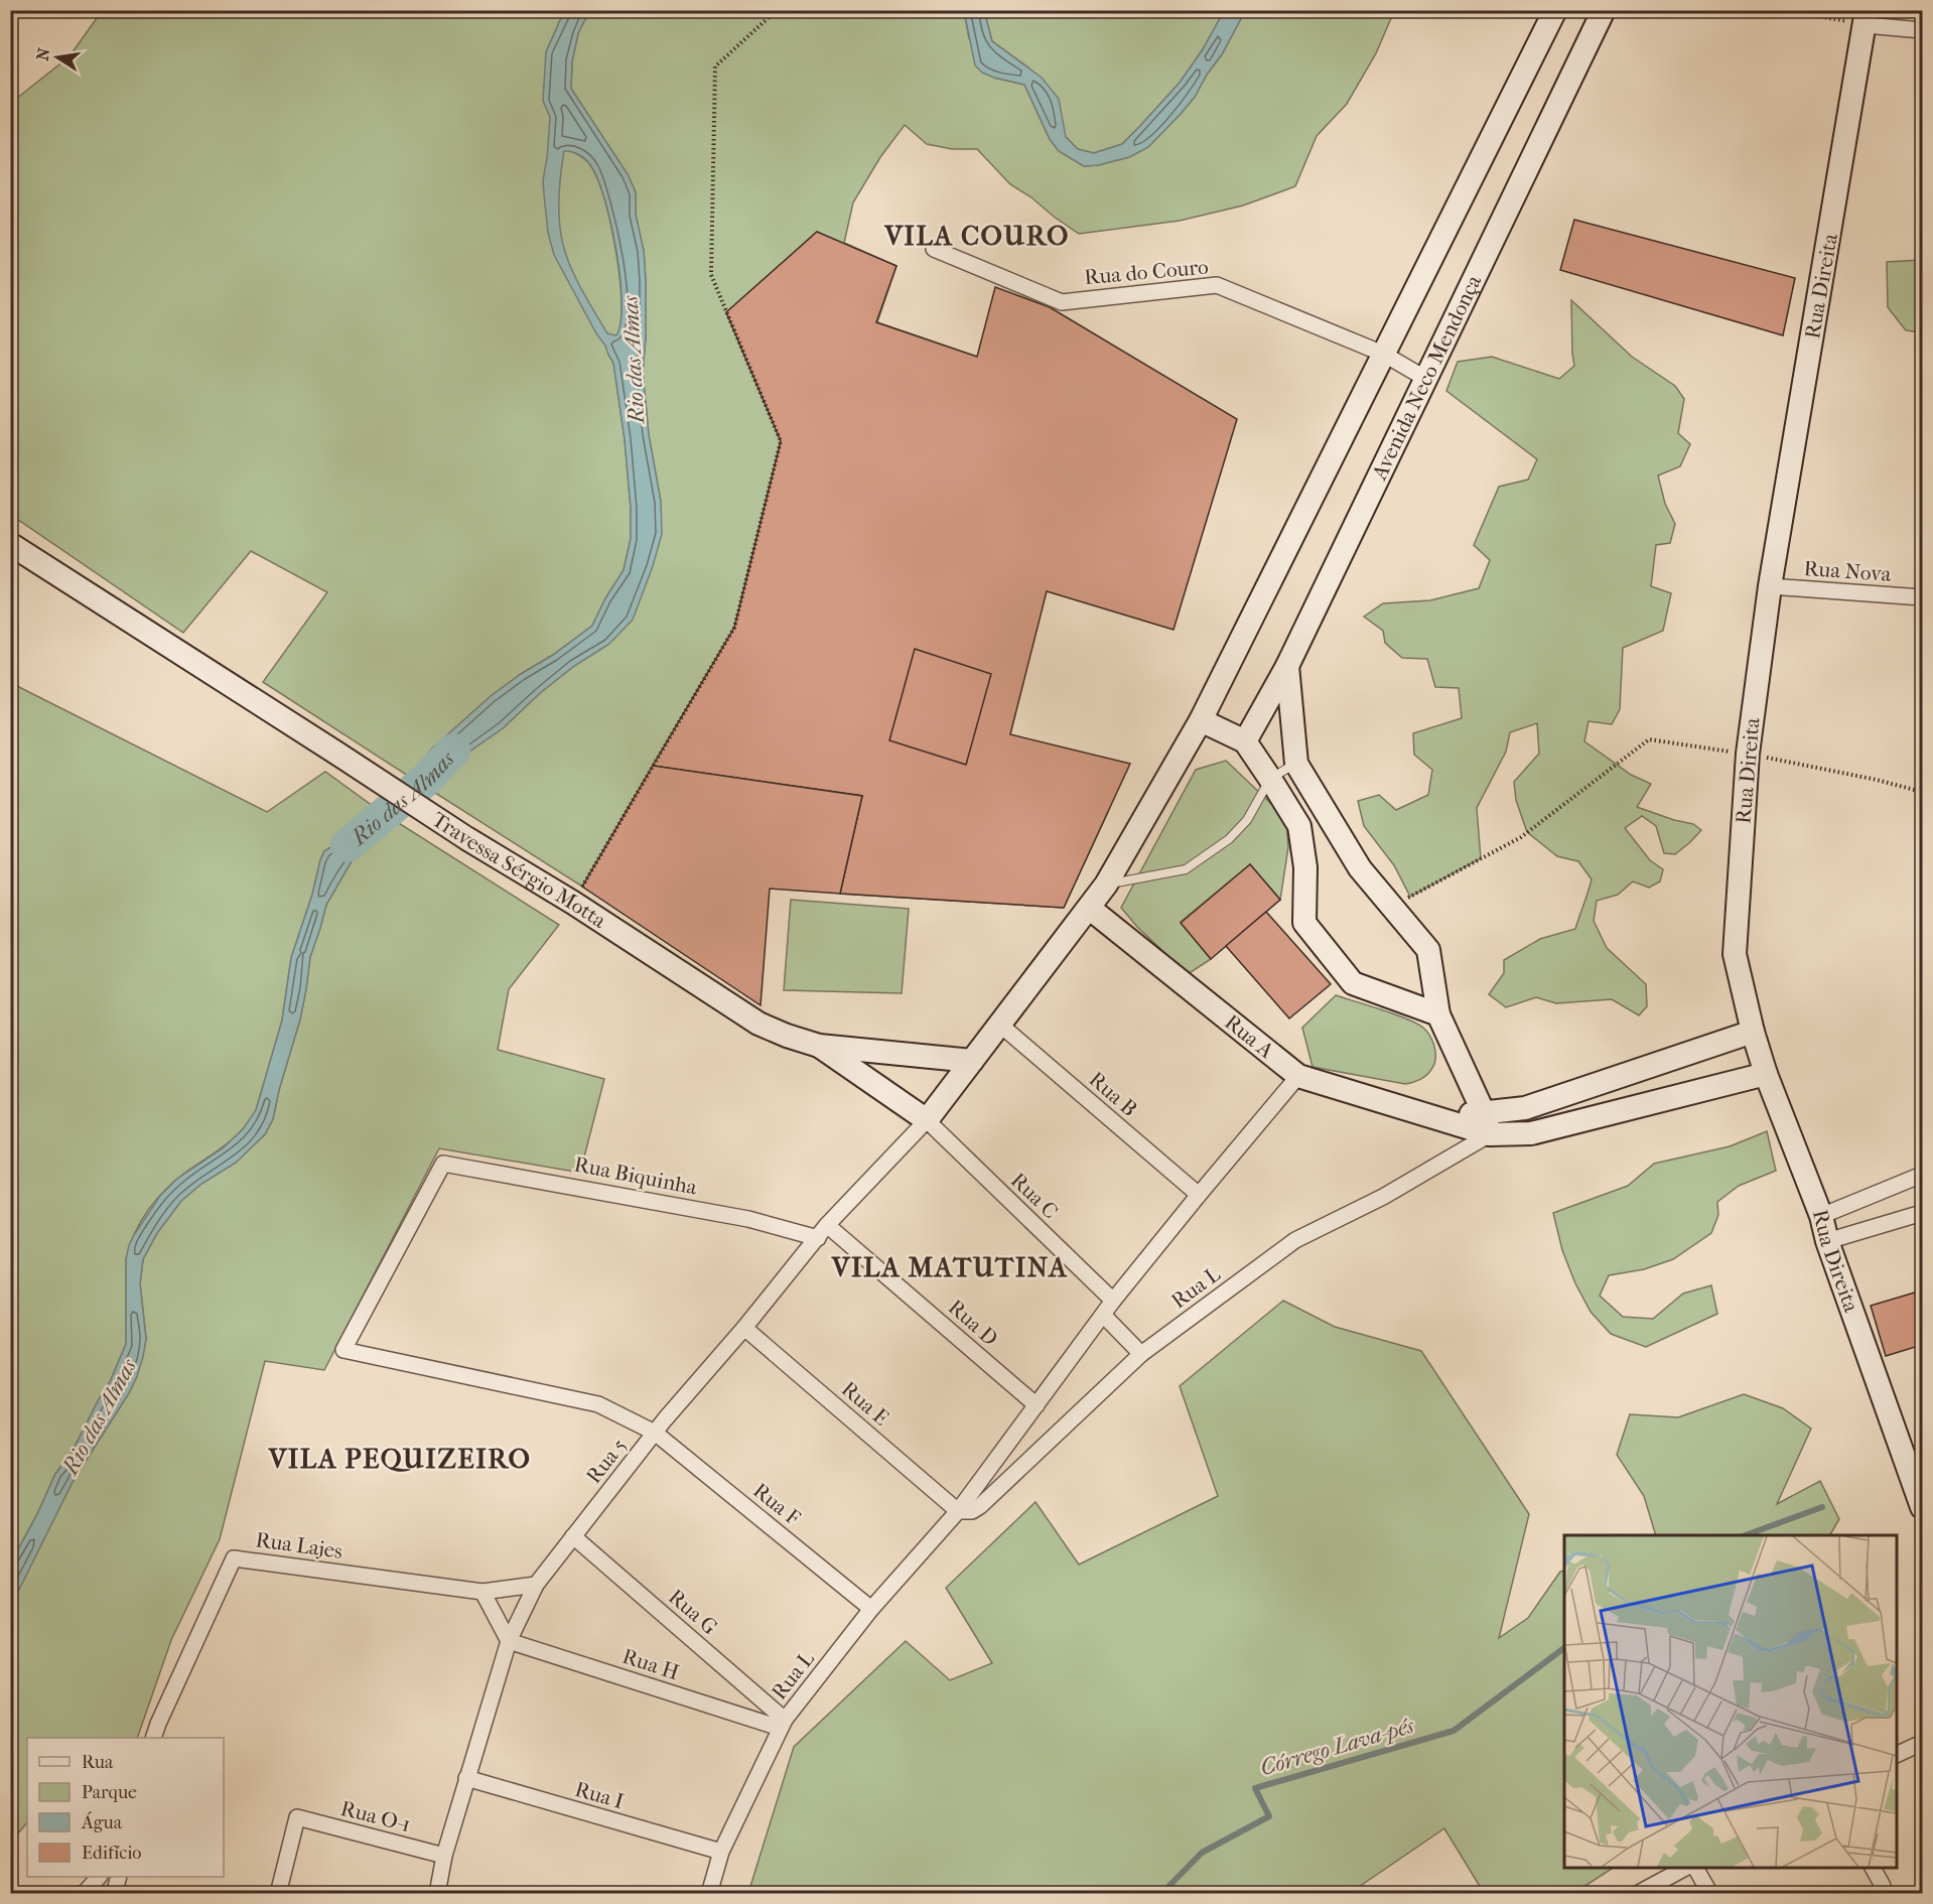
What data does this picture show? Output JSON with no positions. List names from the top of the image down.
{
  "streets": {
    "street": [
      "Rua do Couro",
      "Rua Direita",
      "Avenida Neco Mendonça",
      "Rua Nova",
      "Travessa Sérgio Motta",
      "Rua A",
      "Rua B",
      "Rua Biquinha",
      "Rua C",
      "Rua L",
      "Rua D",
      "Rua E",
      "Rua 5",
      "Rua F",
      "Rua Lajes",
      "Rua G",
      "Rua H",
      "Rua I",
      "Rua O-1"
    ]
  },
  "crossings": [
    ["Rua do Couro", "Avenida Neco Mendonça"],
    ["Rua Direita", "Rua Nova"],
    ["Rua A", "Rua L"],
    ["Rua B", "Rua L"],
    ["Rua Biquinha", "Rua 5"],
    ["Rua Biquinha", "Rua F"],
    ["Rua C", "Rua L"],
    ["Rua C", "Rua 5"],
    ["Rua L", "Rua D"],
    ["Rua L", "Rua E"],
    ["Rua L", "Rua F"],
    ["Rua L", "Rua G"],
    ["Rua L", "Rua H"],
    ["Rua L", "Rua I"],
    ["Rua D", "Rua 5"],
    ["Rua E", "Rua 5"],
    ["Rua 5", "Rua F"],
    ["Rua 5", "Rua Lajes"],
    ["Rua 5", "Rua G"],
    ["Rua 5", "Rua H"],
    ["Rua 5", "Rua I"],
    ["Rua 5", "Rua O-1"],
    ["Rua G", "Rua H"]
  ],
  "districts": ["VILA COURO", "VILA MATUTINA", "VILA PEQUIZEIRO"],
  "water": ["Rio das Almas", "Córrego Lava-pés"],
  "legend": [
    "Rua",
    "Parque",
    "Água",
    "Edifício"
  ],
  "north": "left"
}
